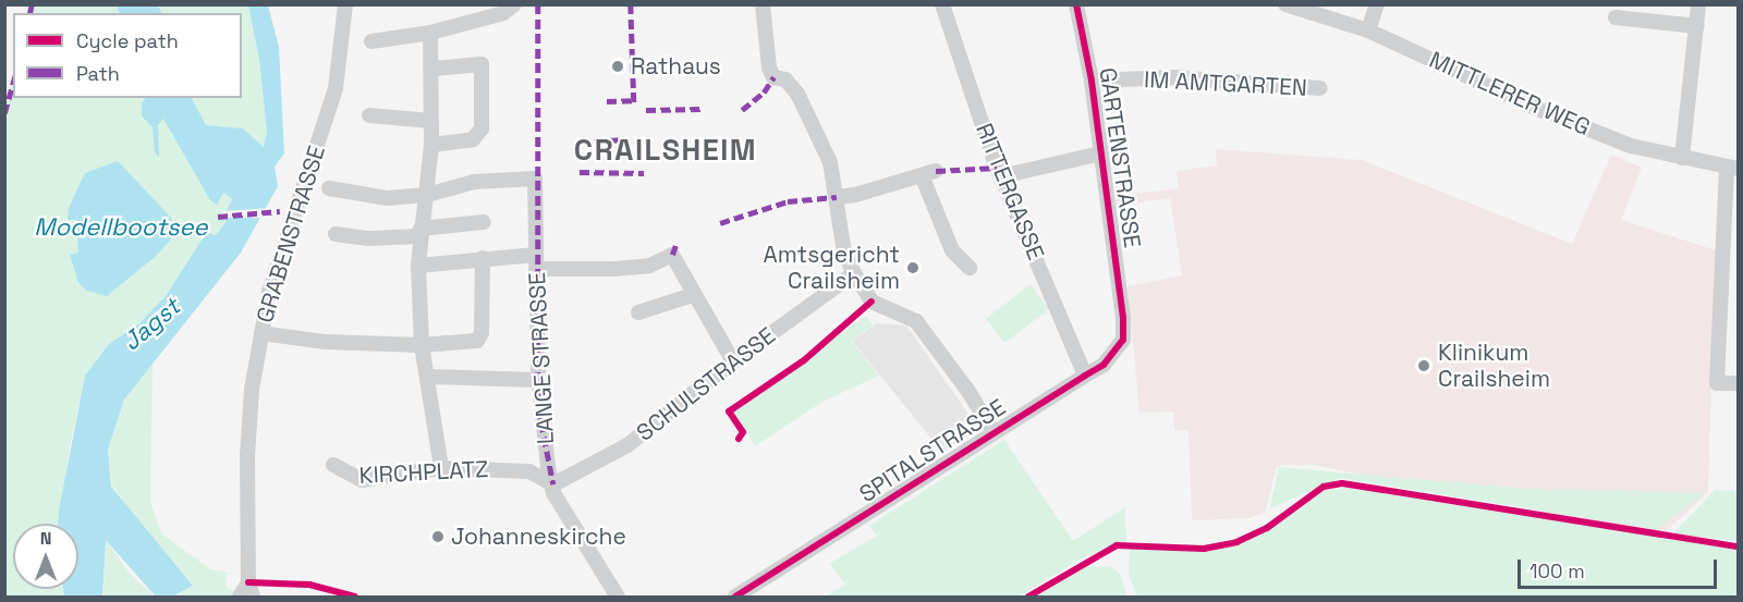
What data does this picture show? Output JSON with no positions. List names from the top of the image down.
{
  "streets": {
    "street": [
      "IM AMTGARTEN",
      "MITTLERER WEG",
      "GARTENSTRASSE",
      "RITTERGASSE",
      "GRABENSTRASSE",
      "LANGE STRASSE",
      "SCHULSTRASSE",
      "SPITALSTRASSE",
      "KIRCHPLATZ"
    ]
  },
  "crossings": [
    ["IM AMTGARTEN", "GARTENSTRASSE"],
    ["GARTENSTRASSE", "SPITALSTRASSE"],
    ["RITTERGASSE", "SPITALSTRASSE"],
    ["LANGE STRASSE", "SCHULSTRASSE"],
    ["LANGE STRASSE", "KIRCHPLATZ"],
    ["SCHULSTRASSE", "KIRCHPLATZ"]
  ],
  "districts": ["CRAILSHEIM"],
  "water": ["Modellbootsee", "Jagst"],
  "places": [
    "Rathaus",
    "Amtsgericht Crailsheim",
    "Klinikum Crailsheim",
    "Johanneskirche"
  ],
  "legend": ["Cycle path", "Path"],
  "scale_bar": "100 m",
  "north": "top"
}
